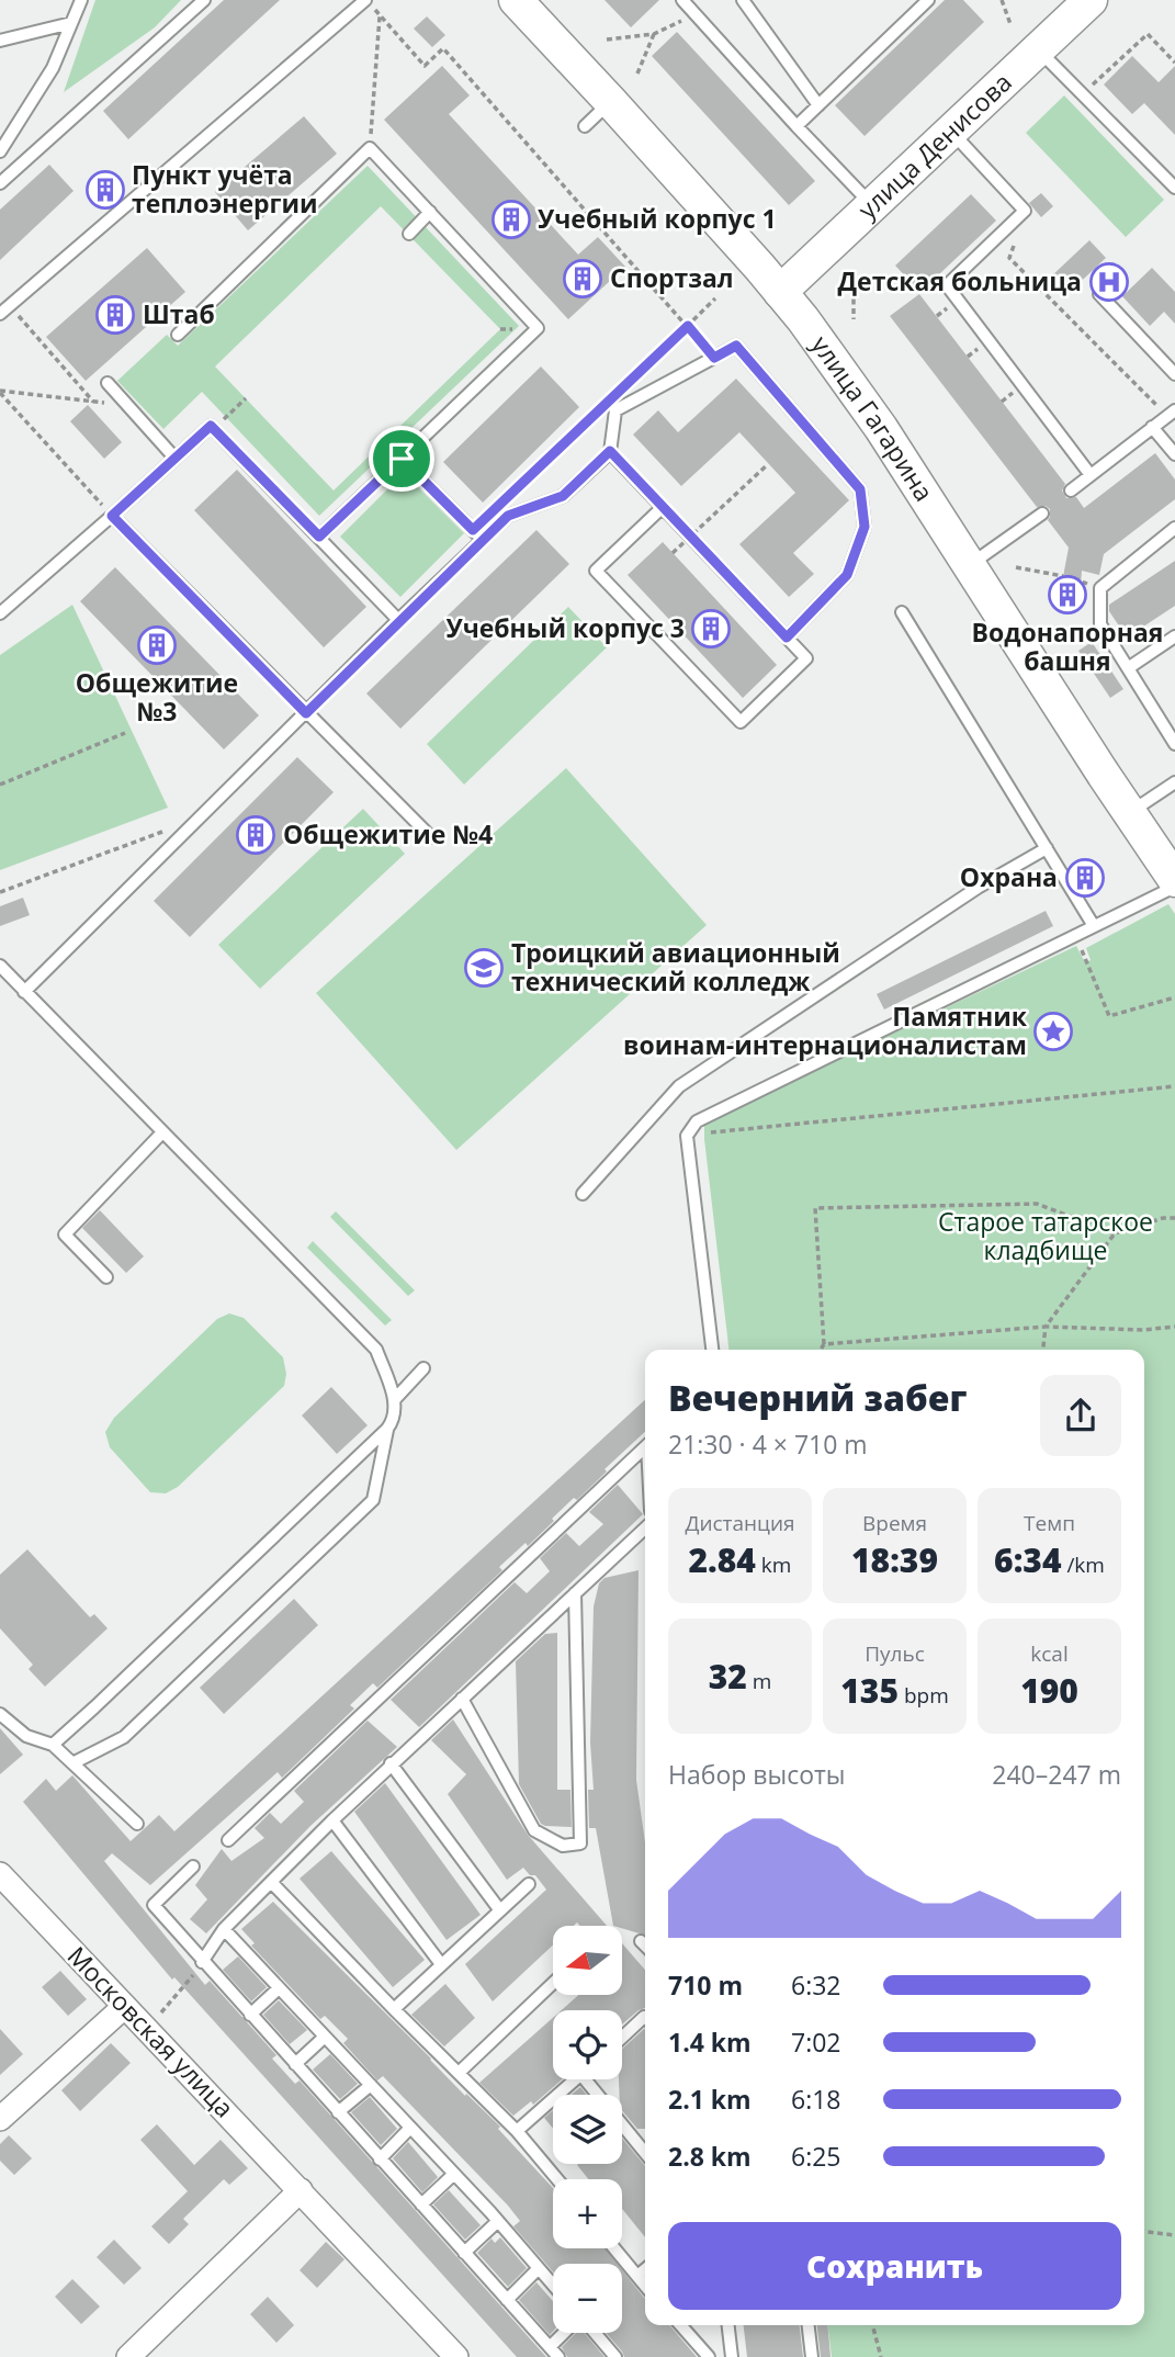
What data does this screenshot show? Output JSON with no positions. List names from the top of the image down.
{
  "streets": {
    "main road": ["улица Денисова", "улица Гагарина"],
    "street": ["Московская улица"]
  },
  "crossings": [
    ["улица Денисова", "улица Гагарина"]
  ],
  "parks": ["Старое татарское кладбище"],
  "places": {
    "building": [
      "Пункт учёта теплоэнергии",
      "Учебный корпус 1",
      "Спортзал",
      "Штаб",
      "Водонапорная башня",
      "Учебный корпус 3",
      "Общежитие №3",
      "Общежитие №4",
      "Охрана"
    ],
    "hospital": ["Детская больница"],
    "school or university": ["Троицкий авиационный технический колледж"],
    "place": ["Памятник воинам-интернационалистам"]
  },
  "north": "left",
  "page": {
    "heading": ["Вечерний забег", "21:30 · 4 × 710 m"],
    "stats": [
      ["Дистанция", "2.84 km"],
      ["Время", "18:39"],
      ["Темп", "6:34 /km"],
      ["32 m"],
      ["Пульс", "135 bpm"],
      ["kcal", "190"]
    ],
    "chart": ["Набор высоты", "240–247 m"],
    "map_buttons": ["+", "−"],
    "list": [
      {
        "name": "710 m",
        "note": "6:32"
      },
      {
        "name": "1.4 km",
        "note": "7:02"
      },
      {
        "name": "2.1 km",
        "note": "6:18"
      },
      {
        "name": "2.8 km",
        "note": "6:25"
      }
    ],
    "buttons": "Сохранить"
  }
}
